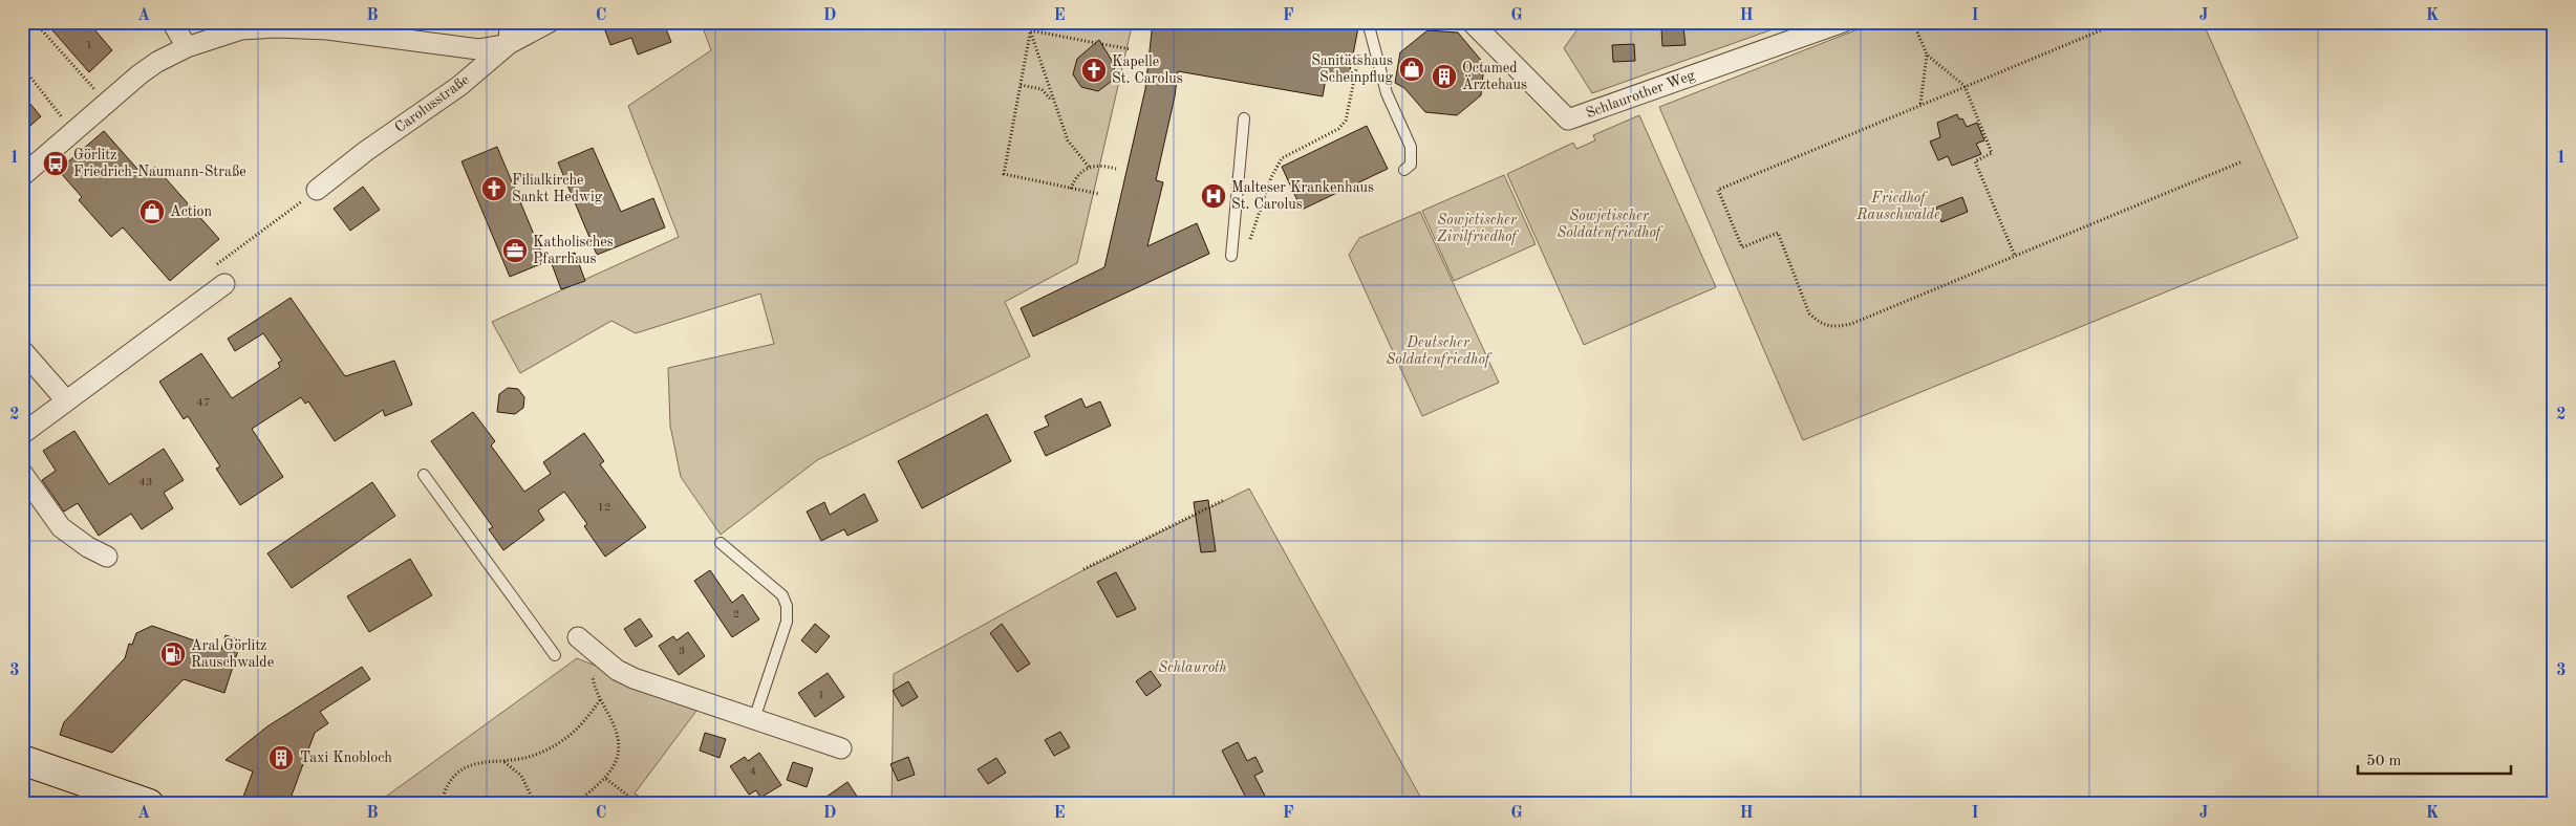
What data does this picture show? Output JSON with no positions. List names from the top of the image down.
{
  "streets": {
    "street": ["Schlaurother Weg", "Carolusstraße"]
  },
  "parks": [
    "Friedhof Rauschwalde",
    "Sowjetischer Soldatenfriedhof",
    "Sowjetischer Zivilfriedhof",
    "Deutscher Soldatenfriedhof",
    "Schlauroth"
  ],
  "places": {
    "shop": ["Sanitätshaus Scheinpflug", "Action"],
    "church": ["Kapelle St. Carolus", "Filialkirche Sankt Hedwig"],
    "building": ["Octamed Ärztehaus", "Taxi Knobloch"],
    "bus stop": ["Görlitz Friedrich-Naumann-Straße"],
    "hospital": ["Malteser Krankenhaus St. Carolus"],
    "office": ["Katholisches Pfarrhaus"],
    "fuel station": ["Aral Görlitz Rauschwalde"]
  },
  "house_numbers": [
    "1",
    "47",
    "43",
    "12",
    "2",
    "3",
    "1",
    "4"
  ],
  "scale_bar": "50 m",
  "grid": {
    "columns": [
      "A",
      "B",
      "C",
      "D",
      "E",
      "F",
      "G",
      "H",
      "I",
      "J",
      "K"
    ],
    "rows": ["1", "2", "3"]
  }
}
